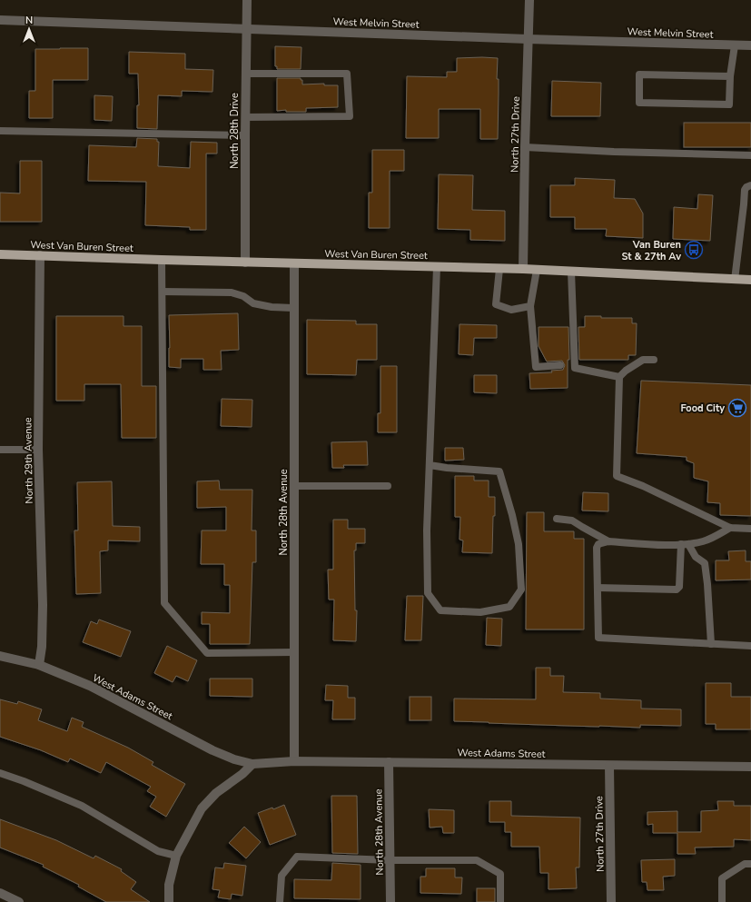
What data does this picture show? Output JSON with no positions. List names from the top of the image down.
{
  "streets": {
    "main road": ["West Van Buren Street"],
    "street": [
      "West Melvin Street",
      "North 28th Drive",
      "North 27th Drive",
      "North 29th Avenue",
      "North 28th Avenue",
      "West Adams Street"
    ]
  },
  "crossings": [
    ["West Melvin Street", "North 28th Drive"],
    ["West Melvin Street", "North 27th Drive"],
    ["North 28th Drive", "West Van Buren Street"],
    ["North 27th Drive", "West Van Buren Street"],
    ["North 27th Drive", "West Adams Street"],
    ["West Van Buren Street", "North 29th Avenue"],
    ["West Van Buren Street", "North 28th Avenue"],
    ["North 29th Avenue", "West Adams Street"],
    ["North 28th Avenue", "West Adams Street"]
  ],
  "places": {
    "bus stop": ["Van Buren St & 27th Av"],
    "supermarket": ["Food City"]
  },
  "north": "top"
}
